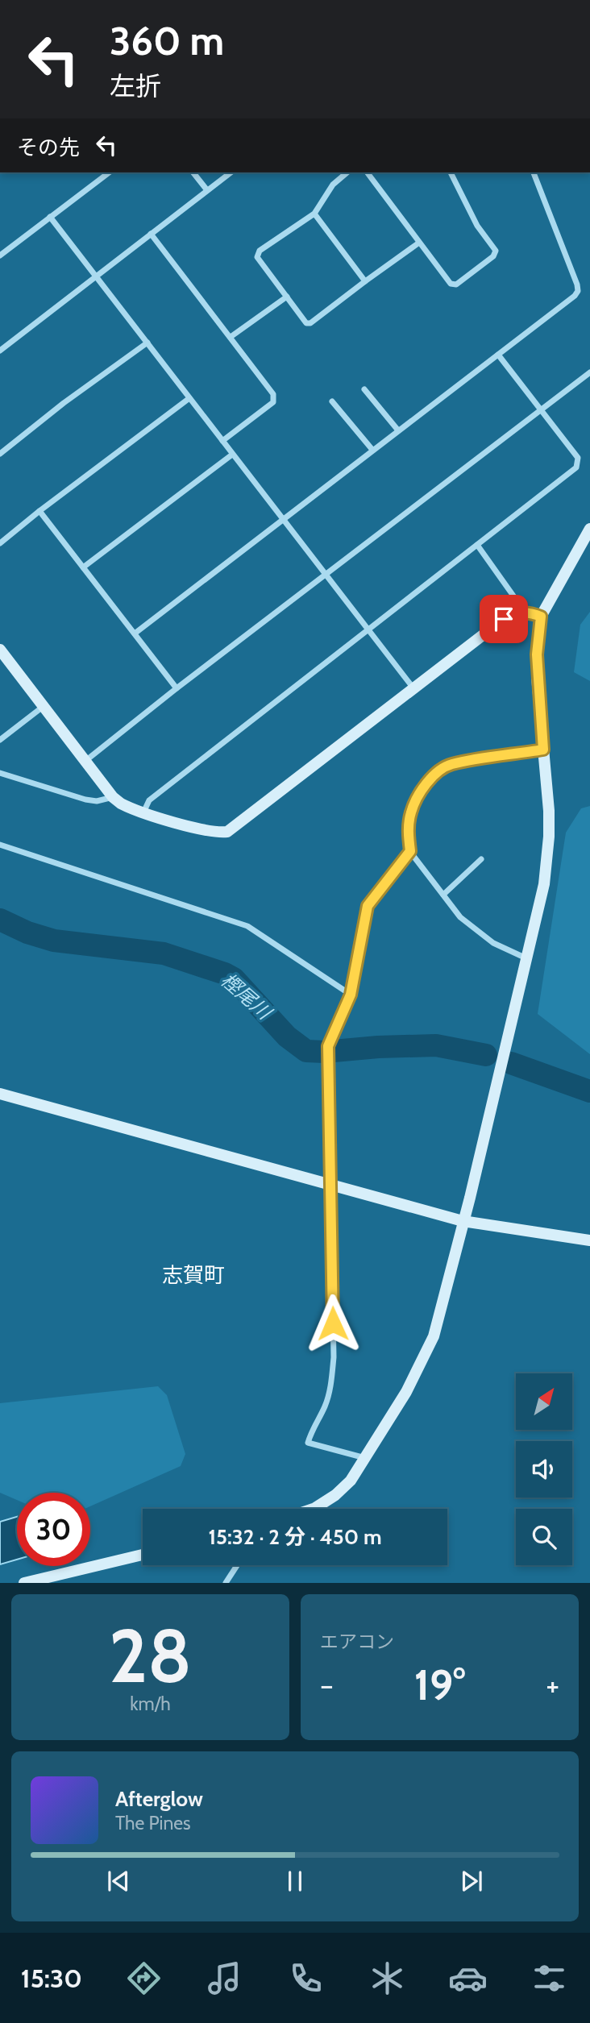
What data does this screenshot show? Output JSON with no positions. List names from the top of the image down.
{
  "districts": ["志賀町"],
  "water": ["樫尾川"],
  "north": "top right",
  "page": {
    "turn": ["360 m", "左折"],
    "then": "その先",
    "limit": "30",
    "trip": "15:32 · 2 分 · 450 m",
    "tile": [
      ["28", "km/h"],
      "エアコン"
    ],
    "heat": ["−", "19°", "+"],
    "song": ["Afterglow", "The Pines"],
    "tabs": "15:30"
  }
}
